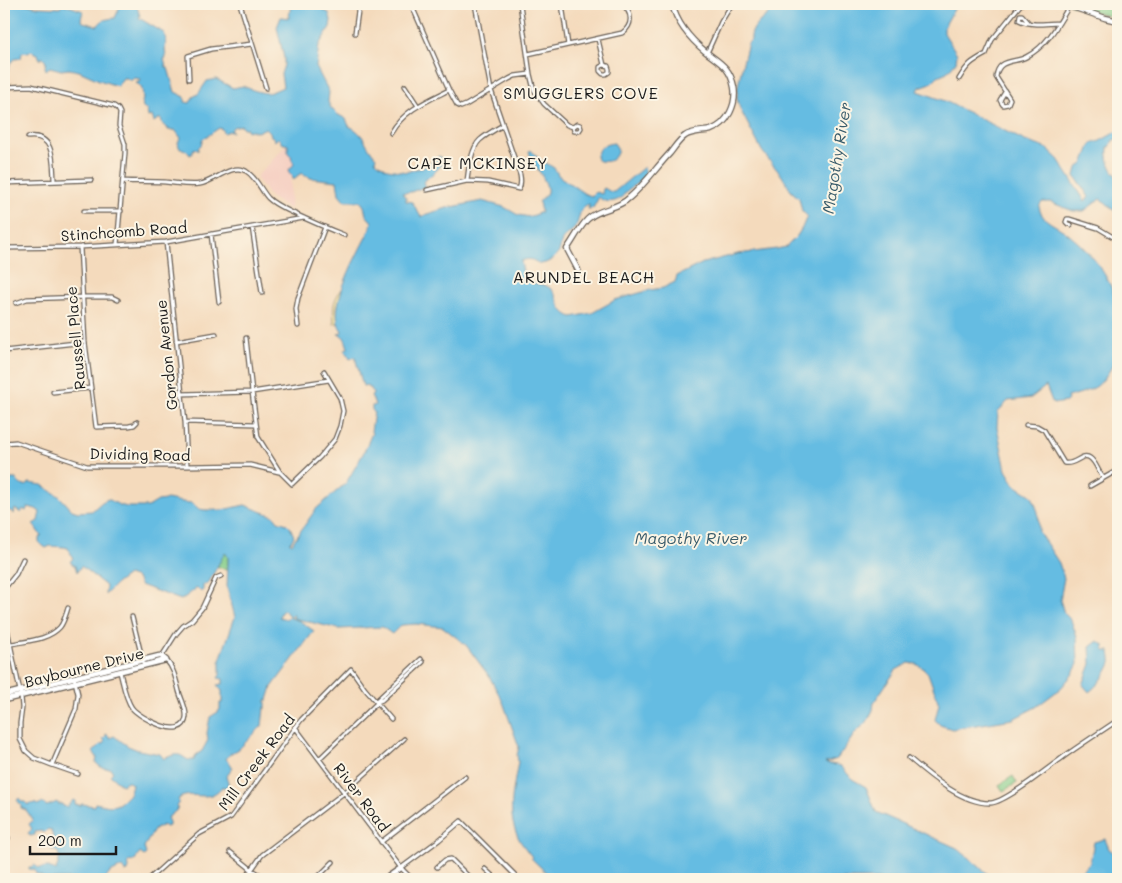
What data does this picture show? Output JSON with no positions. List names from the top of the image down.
{
  "streets": {
    "street": [
      "Stinchcomb Road",
      "Raussell Place",
      "Gordon Avenue",
      "Dividing Road",
      "Baybourne Drive",
      "Mill Creek Road",
      "River Road"
    ]
  },
  "crossings": [
    ["Stinchcomb Road", "Raussell Place"],
    ["Stinchcomb Road", "Gordon Avenue"],
    ["Gordon Avenue", "Dividing Road"],
    ["Mill Creek Road", "River Road"]
  ],
  "districts": ["SMUGGLERS COVE", "CAPE MCKINSEY", "ARUNDEL BEACH"],
  "water": ["Magothy River"],
  "scale_bar": "200 m"
}
